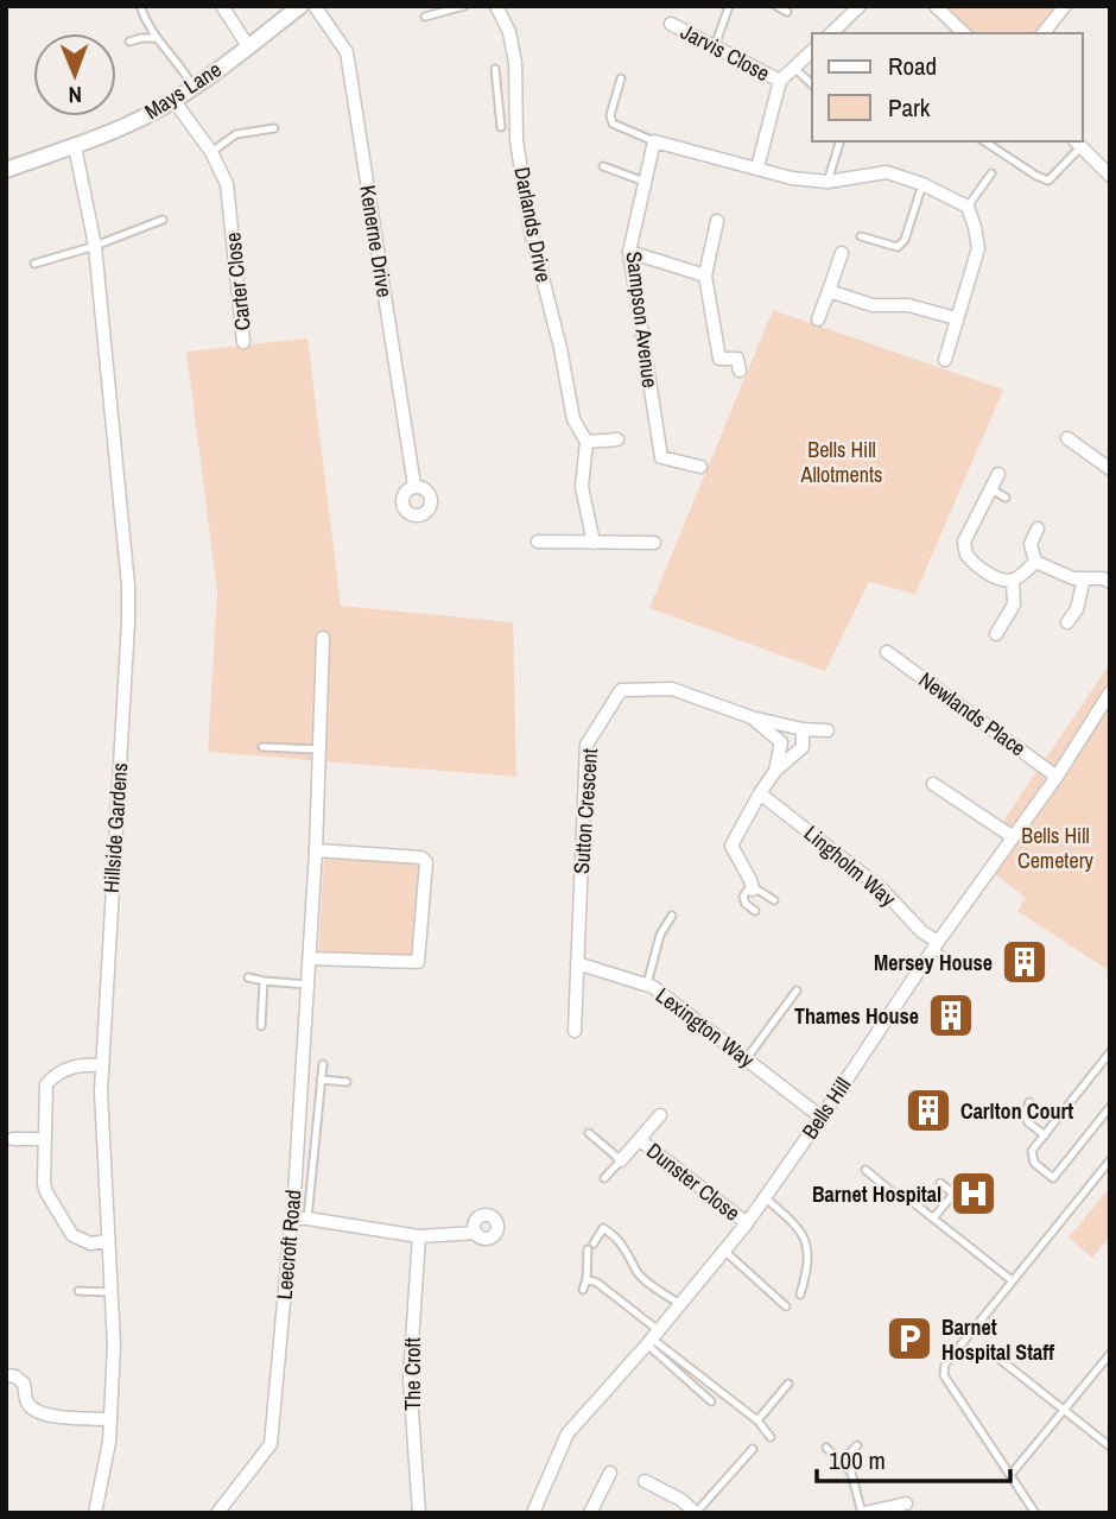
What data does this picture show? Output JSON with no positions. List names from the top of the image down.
{
  "streets": {
    "street": [
      "Jarvis Close",
      "Mays Lane",
      "Darlands Drive",
      "Kenerne Drive",
      "Carter Close",
      "Sampson Avenue",
      "Newlands Place",
      "Sutton Crescent",
      "Hillside Gardens",
      "Lingholm Way",
      "Lexington Way",
      "Bells Hill",
      "Dunster Close",
      "Leecroft Road",
      "The Croft"
    ]
  },
  "crossings": [
    ["Mays Lane", "Carter Close"],
    ["Mays Lane", "Hillside Gardens"],
    ["Newlands Place", "Bells Hill"],
    ["Sutton Crescent", "Lexington Way"],
    ["Lingholm Way", "Bells Hill"],
    ["Lexington Way", "Bells Hill"],
    ["Bells Hill", "Dunster Close"]
  ],
  "parks": ["Bells Hill Allotments", "Bells Hill Cemetery"],
  "places": {
    "building": ["Mersey House", "Thames House", "Carlton Court"],
    "hospital": ["Barnet Hospital"],
    "parking": ["Barnet Hospital Staff"]
  },
  "legend": ["Road", "Park"],
  "scale_bar": "100 m",
  "north": "bottom"
}
